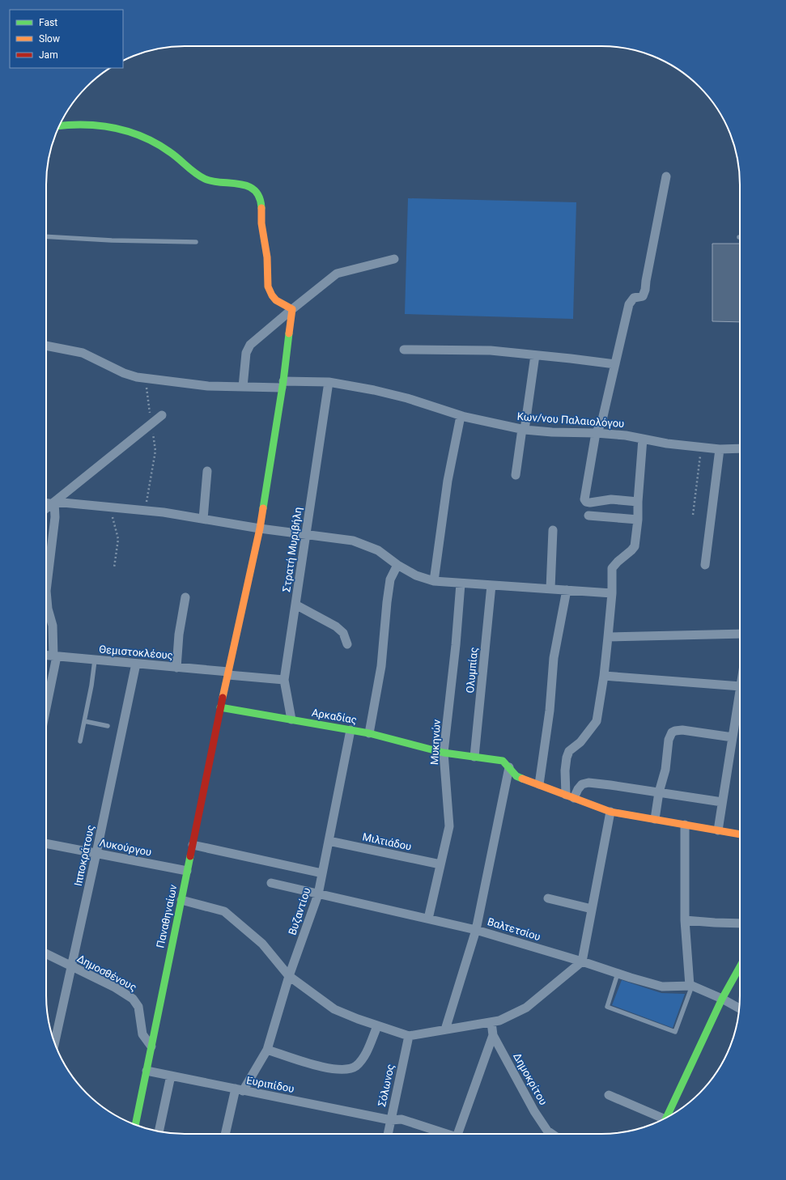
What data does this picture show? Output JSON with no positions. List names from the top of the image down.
{
  "streets": {
    "street": [
      "Κων/νου Παλαιολόγου",
      "Στρατή Μυριβήλη",
      "Θεμιστοκλέους",
      "Ολυμπίας",
      "Αρκαδίας",
      "Μυκηνών",
      "Μιλτιάδου",
      "Λυκούργου",
      "Ιπποκράτους",
      "Βυζαντίου",
      "Παναθηναίων",
      "Βαλτετσίου",
      "Δημοσθένους",
      "Δημοκρίτου",
      "Ευριπίδου",
      "Σόλωνος"
    ]
  },
  "crossings": [
    ["Κων/νου Παλαιολόγου", "Στρατή Μυριβήλη"],
    ["Κων/νου Παλαιολόγου", "Παναθηναίων"],
    ["Στρατή Μυριβήλη", "Θεμιστοκλέους"],
    ["Στρατή Μυριβήλη", "Αρκαδίας"],
    ["Θεμιστοκλέους", "Ιπποκράτους"],
    ["Θεμιστοκλέους", "Παναθηναίων"],
    ["Ολυμπίας", "Αρκαδίας"],
    ["Αρκαδίας", "Μυκηνών"],
    ["Αρκαδίας", "Βυζαντίου"],
    ["Αρκαδίας", "Παναθηναίων"],
    ["Μυκηνών", "Μιλτιάδου"],
    ["Μυκηνών", "Βαλτετσίου"],
    ["Μιλτιάδου", "Βυζαντίου"],
    ["Λυκούργου", "Ιπποκράτους"],
    ["Λυκούργου", "Παναθηναίων"],
    ["Ιπποκράτους", "Δημοσθένους"],
    ["Βυζαντίου", "Βαλτετσίου"],
    ["Βυζαντίου", "Ευριπίδου"],
    ["Παναθηναίων", "Δημοσθένους"],
    ["Παναθηναίων", "Ευριπίδου"],
    ["Δημοκρίτου", "Ευριπίδου"],
    ["Ευριπίδου", "Σόλωνος"]
  ],
  "legend": ["Fast", "Slow", "Jam"]
}
